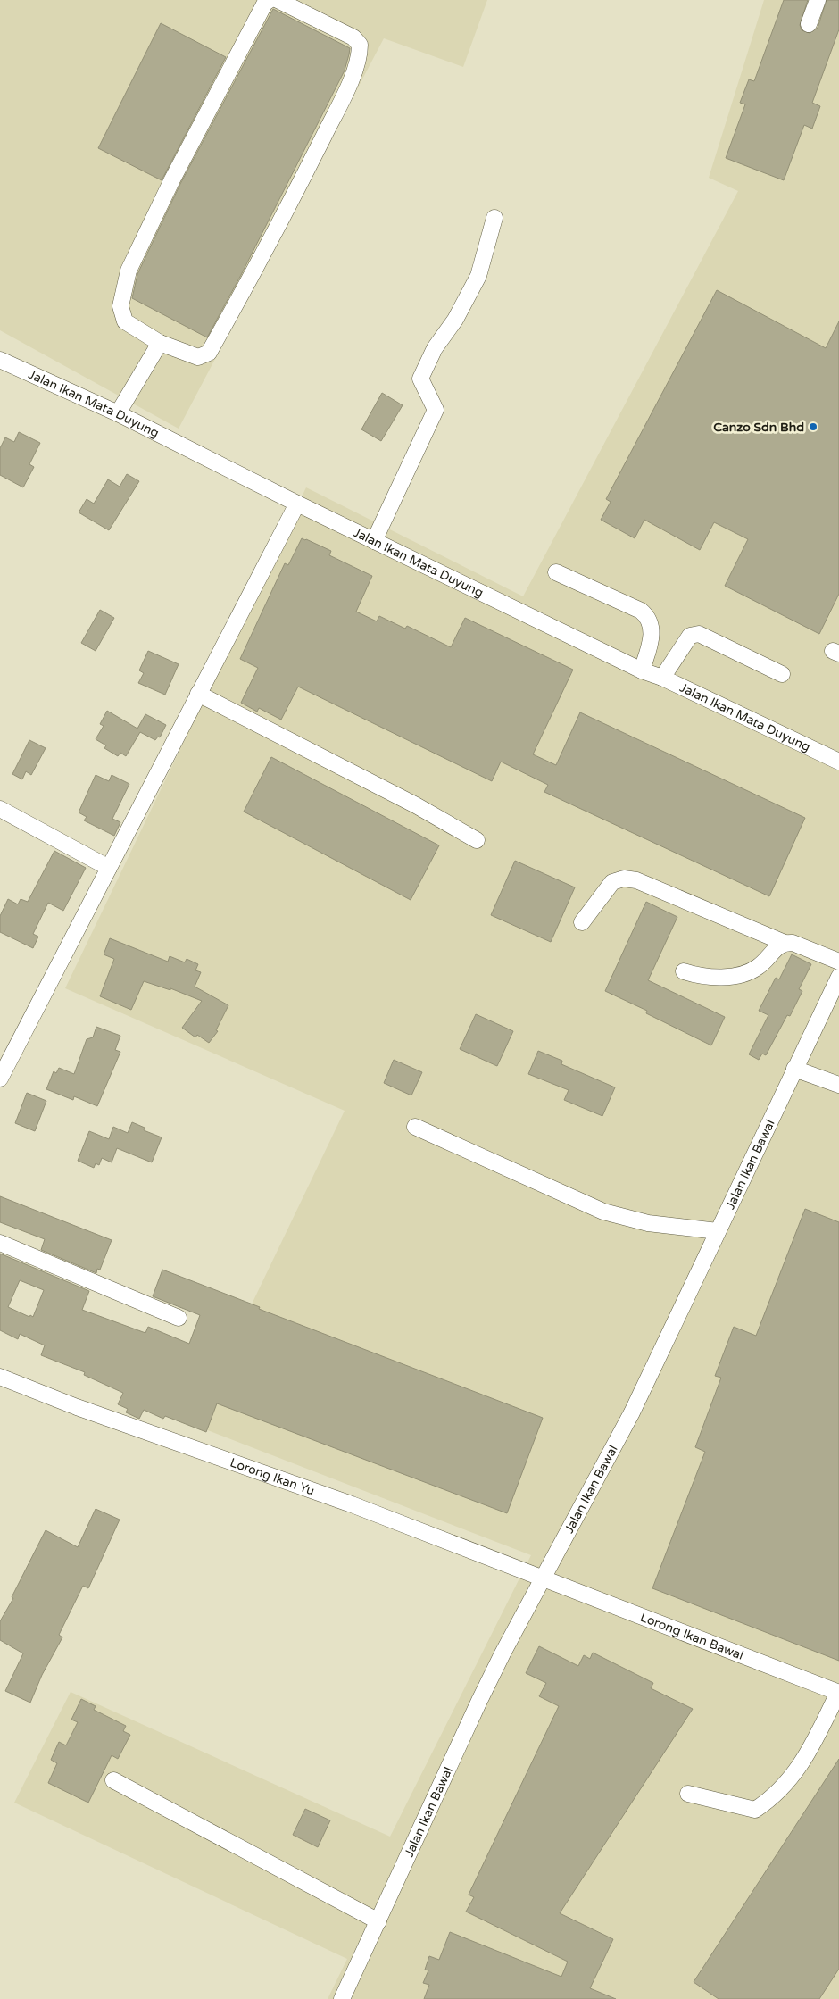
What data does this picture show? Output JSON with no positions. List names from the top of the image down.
{
  "streets": {
    "street": [
      "Jalan Ikan Mata Duyung",
      "Jalan Ikan Bawal",
      "Lorong Ikan Yu",
      "Lorong Ikan Bawal"
    ]
  },
  "crossings": [
    ["Jalan Ikan Bawal", "Lorong Ikan Yu"],
    ["Jalan Ikan Bawal", "Lorong Ikan Bawal"],
    ["Lorong Ikan Yu", "Lorong Ikan Bawal"]
  ],
  "places": ["Canzo Sdn Bhd"]
}
